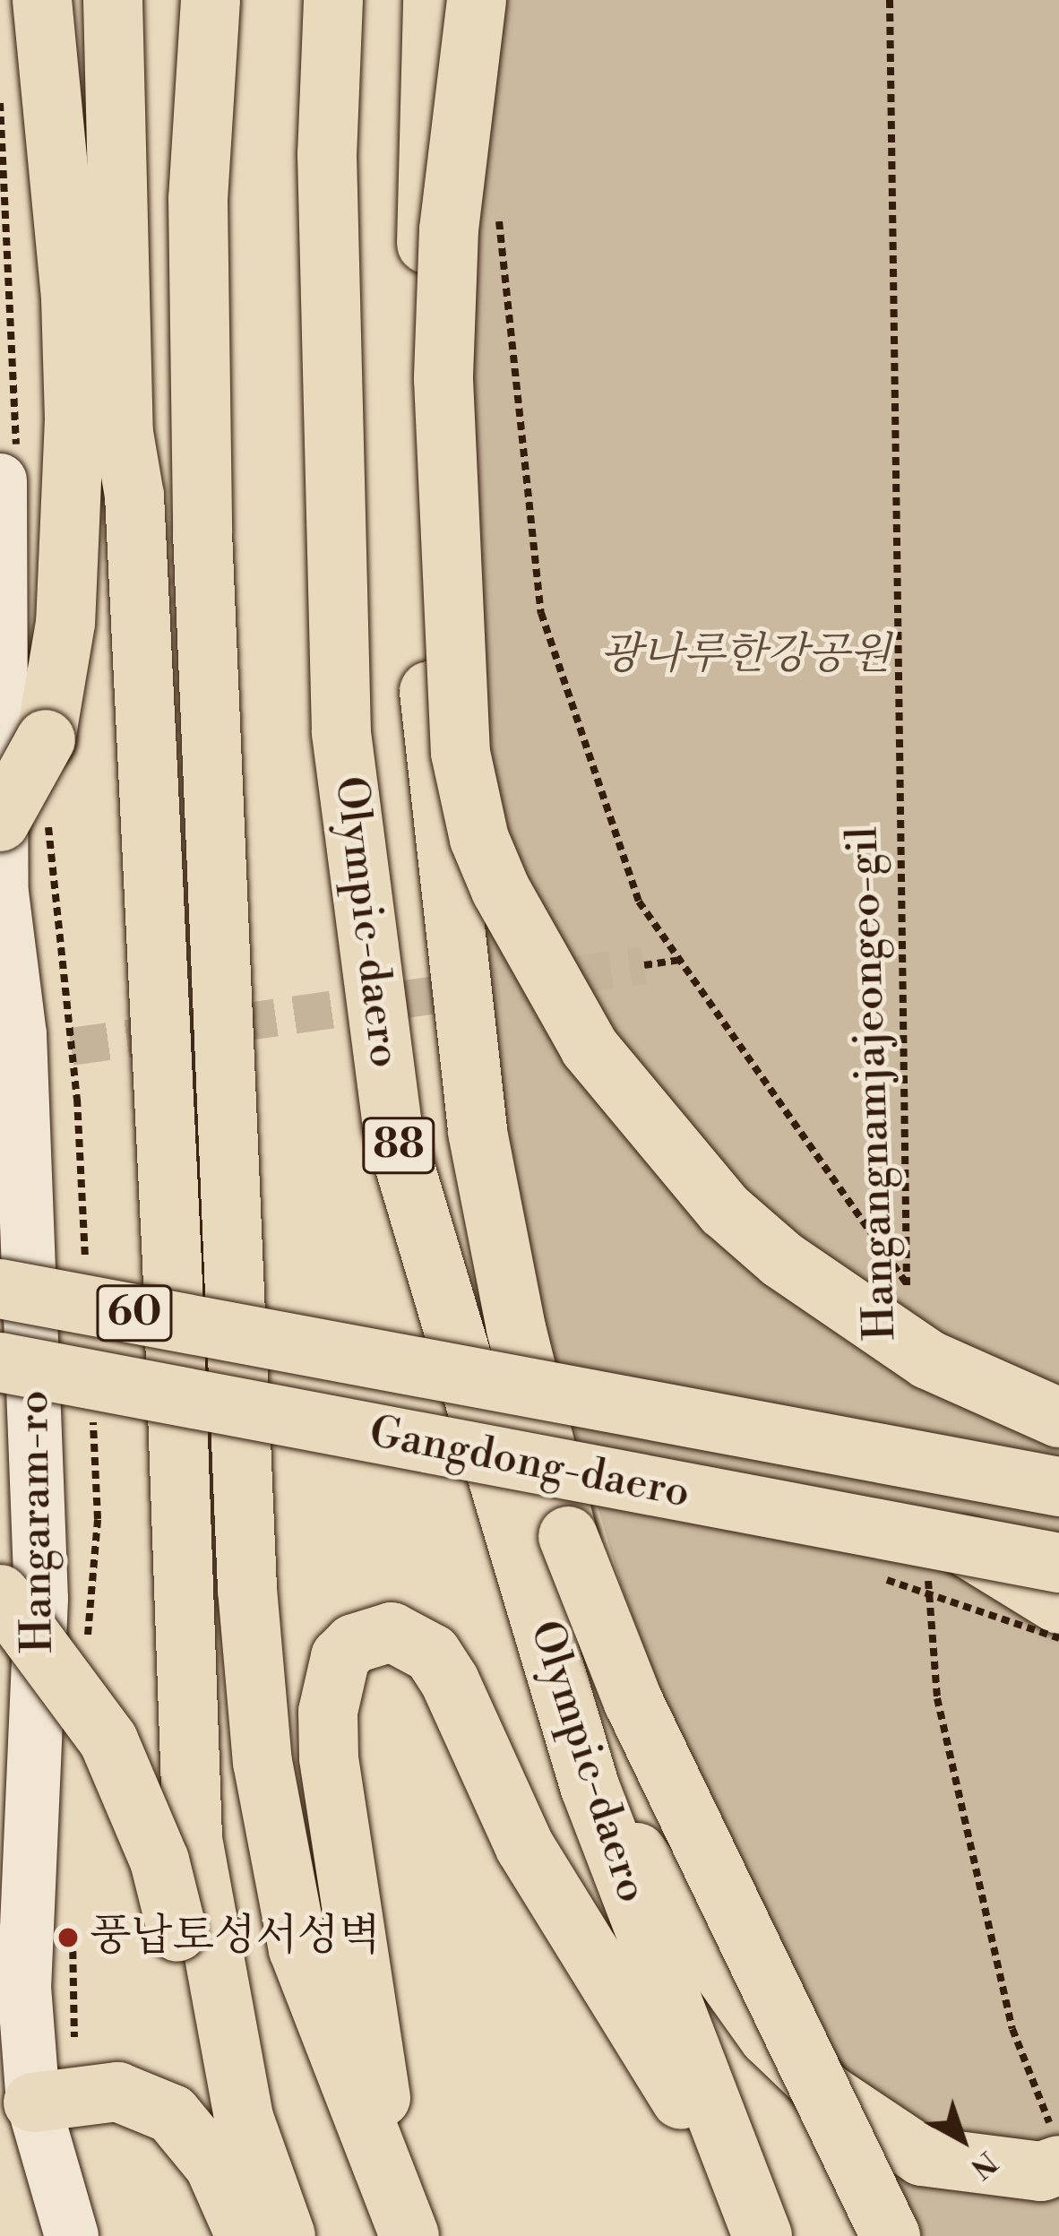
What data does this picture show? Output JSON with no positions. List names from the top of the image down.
{
  "streets": {
    "main road": [
      "Olympic-daero",
      "88",
      "60",
      "Gangdong-daero"
    ],
    "street": ["Hangaram-ro"],
    "path": ["Hangangnamjajeongeo-gil"]
  },
  "parks": ["광나루한강공원"],
  "places": ["풍납토성서성벽"],
  "north": "bottom right"
}
